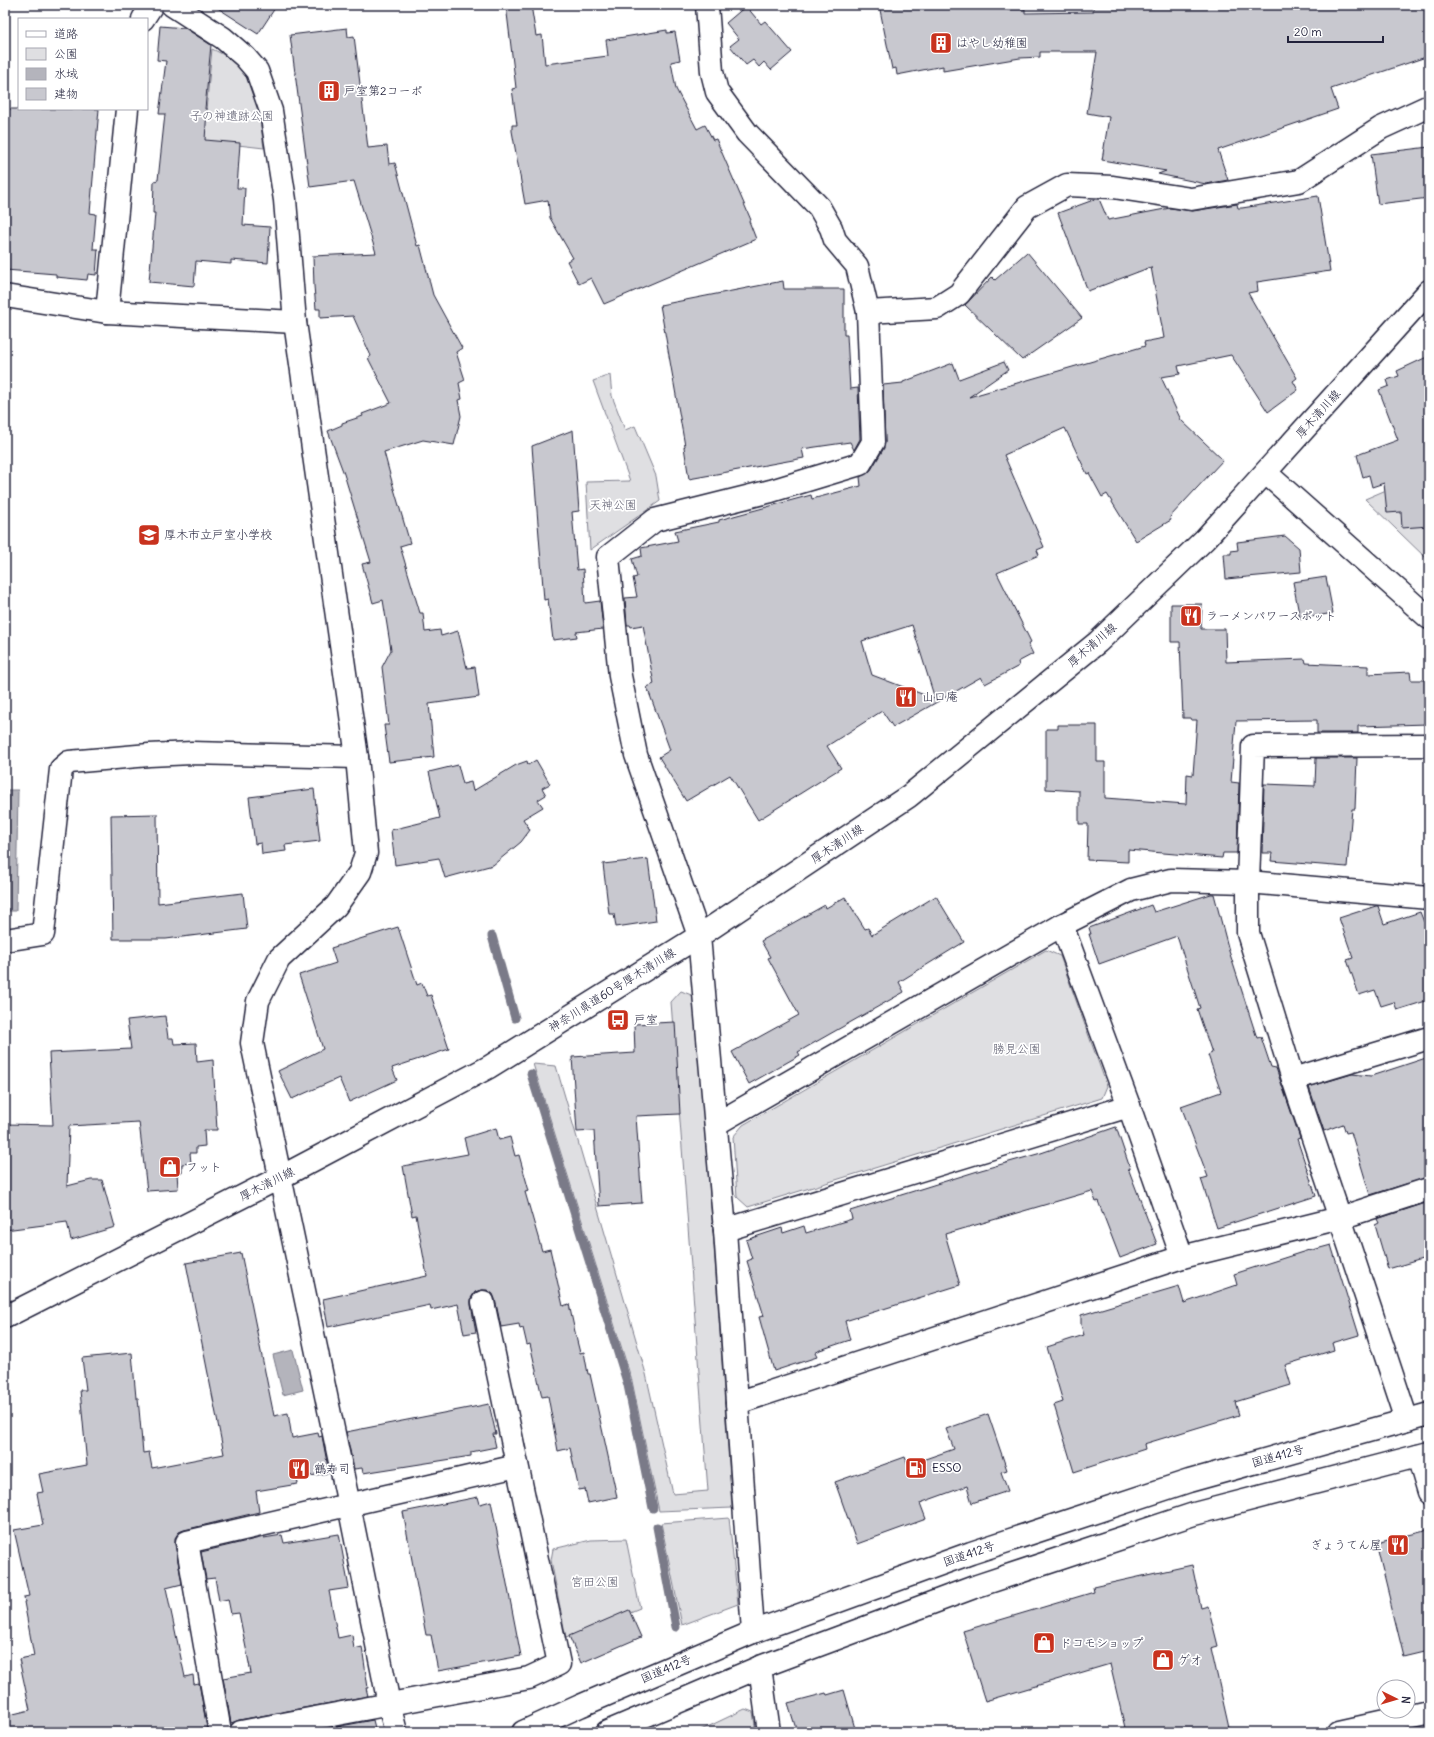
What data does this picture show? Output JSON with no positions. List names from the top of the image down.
{
  "streets": {
    "main road": ["厚木清川線", "神奈川県道60号厚木清川線", "国道412号"]
  },
  "crossings": [
    ["厚木清川線", "神奈川県道60号厚木清川線"]
  ],
  "parks": [
    "子の神遺跡公園",
    "天神公園",
    "勝見公園",
    "宮田公園"
  ],
  "places": {
    "building": ["はやし幼稚園", "戸室第2コーポ"],
    "school or university": ["厚木市立戸室小学校"],
    "restaurant": [
      "ラーメンパワースポット",
      "山口庵",
      "鶴寿司",
      "ぎょうてん屋"
    ],
    "bus stop": ["戸室"],
    "shop": ["フット", "ドコモショップ", "ゲオ"],
    "fuel station": ["ESSO"]
  },
  "legend": [
    "道路",
    "公園",
    "水域",
    "建物"
  ],
  "scale_bar": "20 m",
  "north": "right"
}
